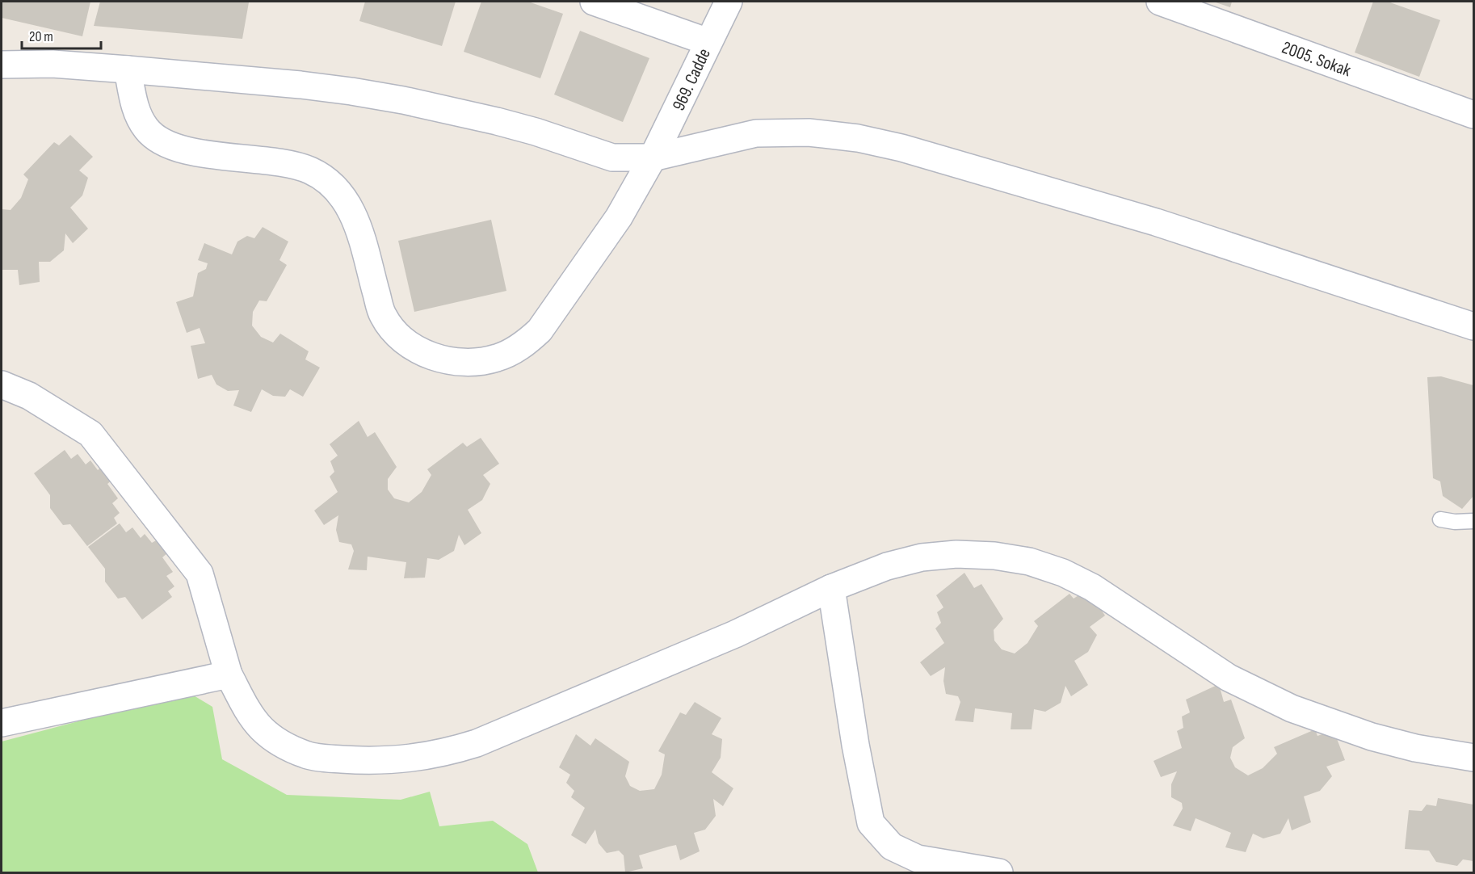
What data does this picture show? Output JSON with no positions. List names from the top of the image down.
{
  "streets": {
    "street": ["2005. Sokak", "969. Cadde"]
  },
  "scale_bar": "20 m"
}
